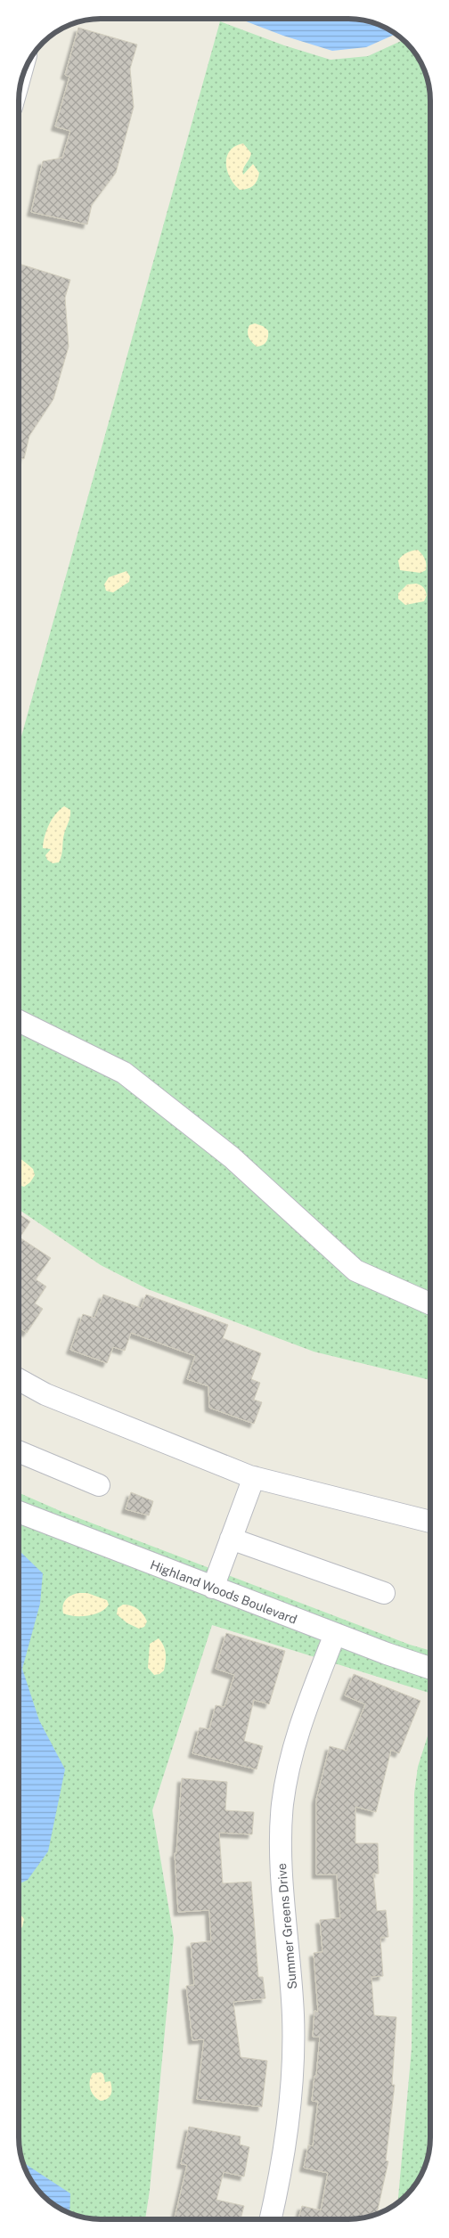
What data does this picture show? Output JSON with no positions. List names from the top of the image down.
{
  "streets": {
    "street": ["Highland Woods Boulevard", "Summer Greens Drive"]
  },
  "crossings": [
    ["Highland Woods Boulevard", "Summer Greens Drive"]
  ]
}
